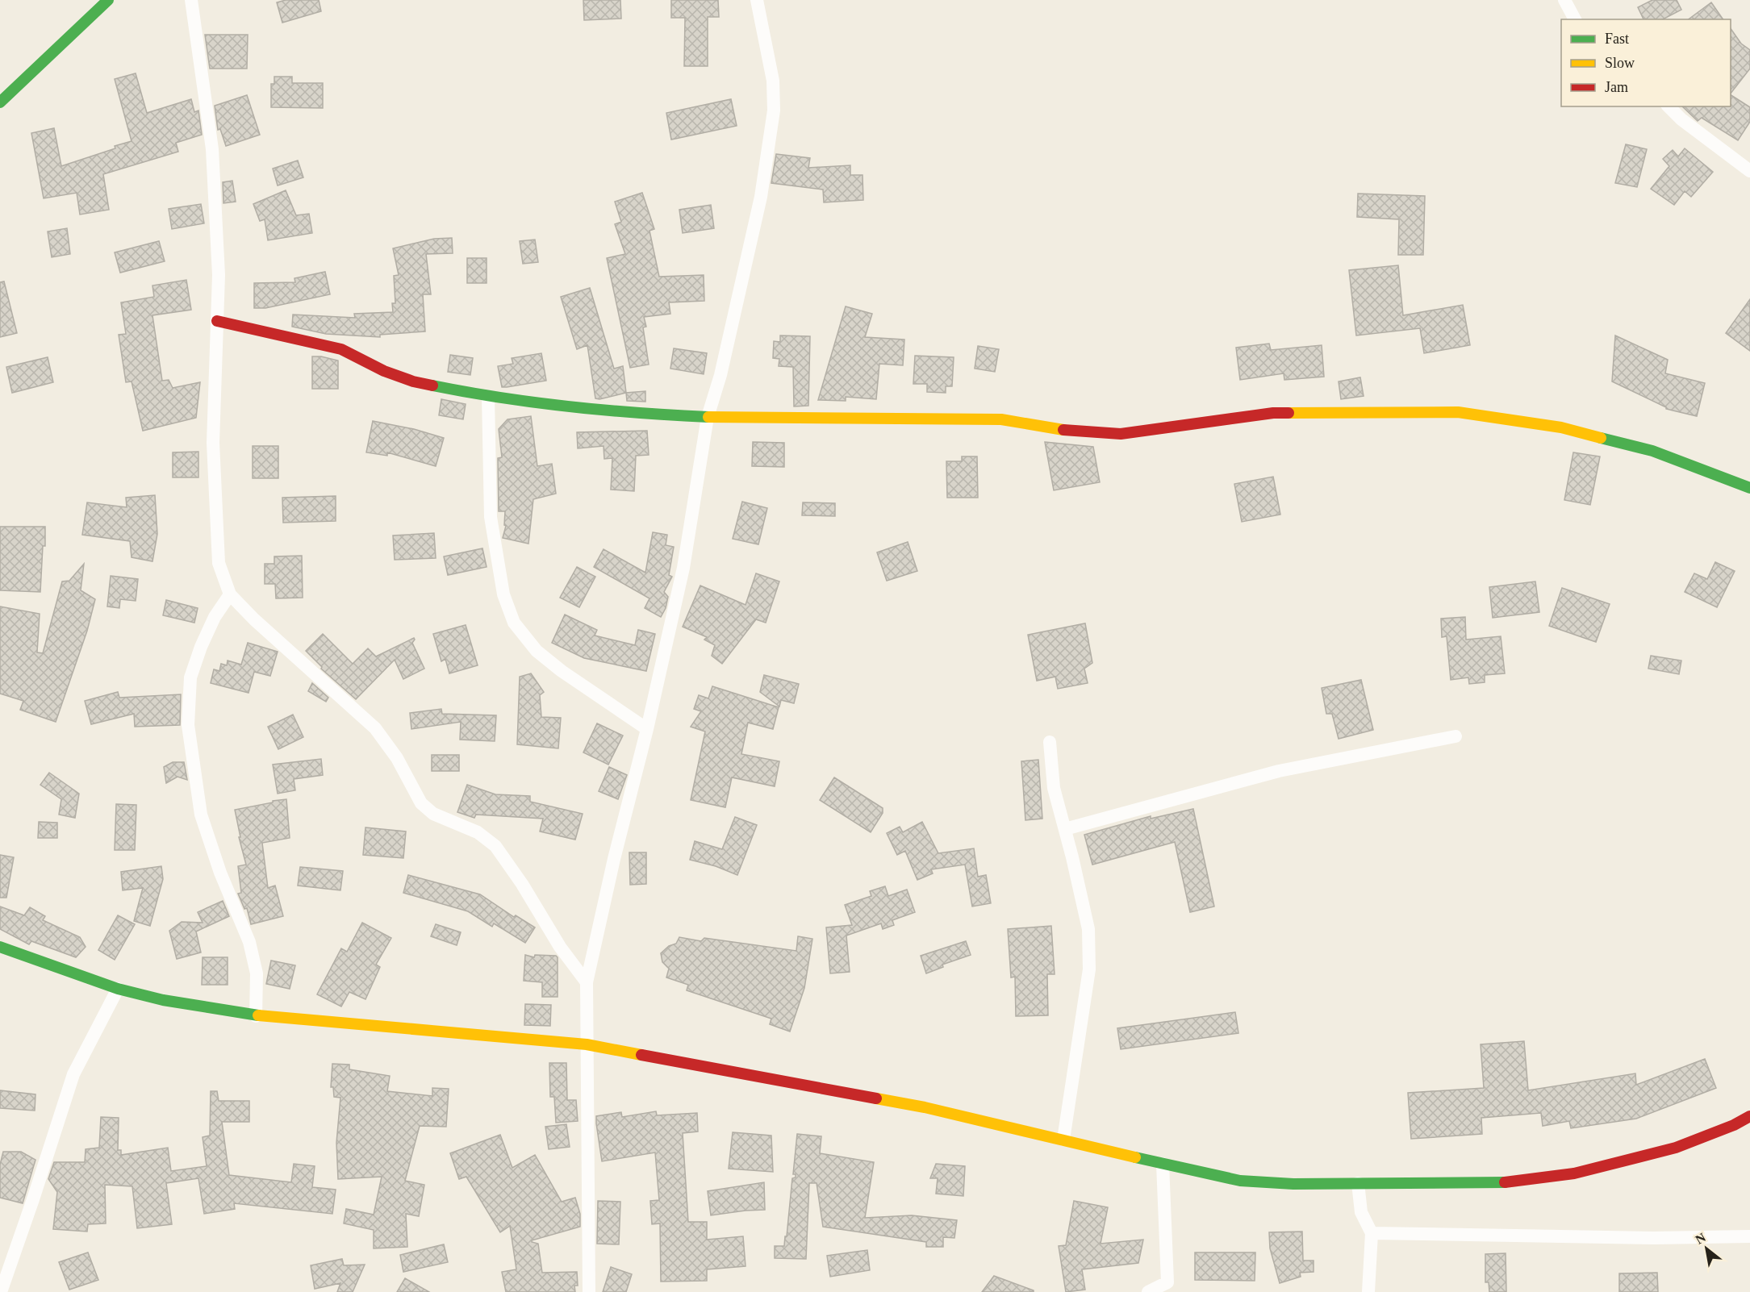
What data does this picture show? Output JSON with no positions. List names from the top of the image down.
{
  "legend": ["Fast", "Slow", "Jam"],
  "north": "top left"
}
